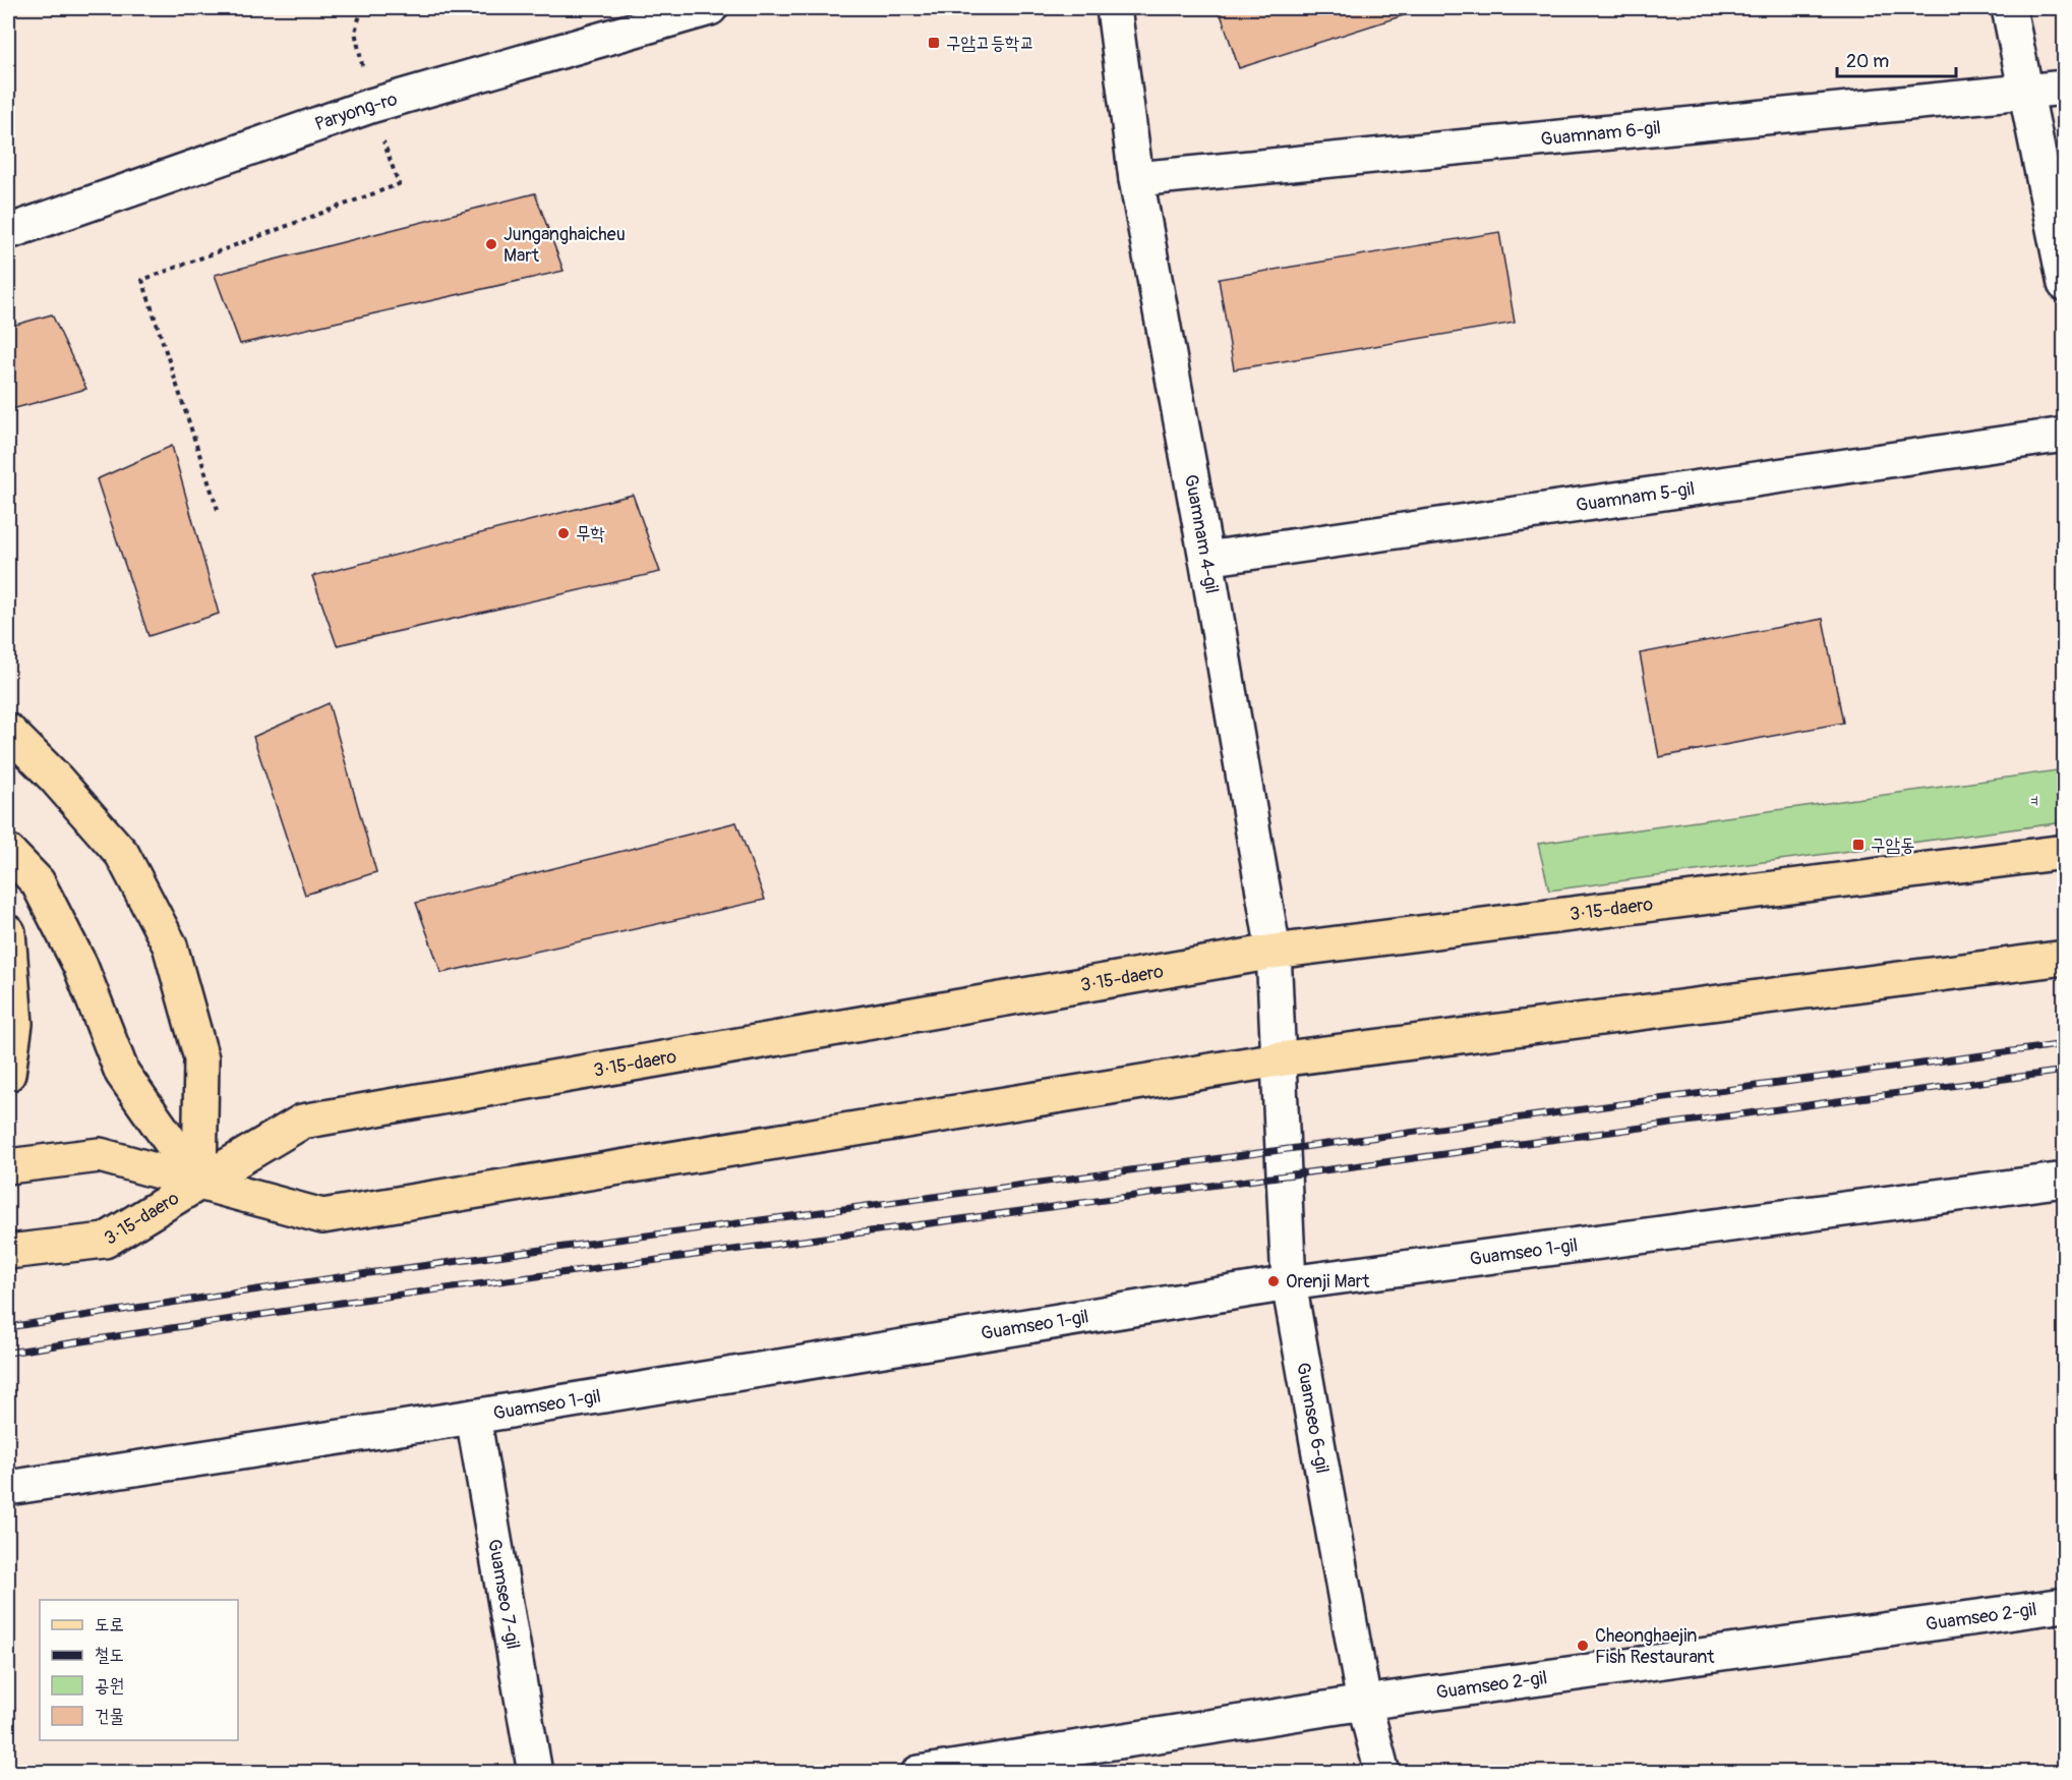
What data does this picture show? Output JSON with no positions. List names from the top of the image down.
{
  "streets": {
    "main road": ["3·15-daero"],
    "street": [
      "Paryong-ro",
      "Guamnam 6-gil",
      "Guamnam 5-gil",
      "Guamnam 4-gil",
      "Guamseo 1-gil",
      "Guamseo 6-gil",
      "Guamseo 7-gil",
      "Guamseo 2-gil"
    ]
  },
  "crossings": [
    ["Guamnam 6-gil", "Guamnam 4-gil"],
    ["Guamnam 5-gil", "Guamnam 4-gil"],
    ["Guamnam 4-gil", "3·15-daero"],
    ["Guamnam 4-gil", "Guamseo 6-gil"],
    ["3·15-daero", "Guamseo 6-gil"],
    ["Guamseo 1-gil", "Guamseo 6-gil"],
    ["Guamseo 1-gil", "Guamseo 7-gil"],
    ["Guamseo 6-gil", "Guamseo 2-gil"]
  ],
  "parks": ["ㅕ"],
  "places": {
    "transit": ["구암고등학교", "구암동"],
    "other": [
      "Junganghaicheu Mart",
      "무학",
      "Orenji Mart",
      "Cheonghaejin Fish Restaurant"
    ]
  },
  "legend": [
    "도로",
    "철도",
    "공원",
    "건물"
  ],
  "scale_bar": "20 m"
}
